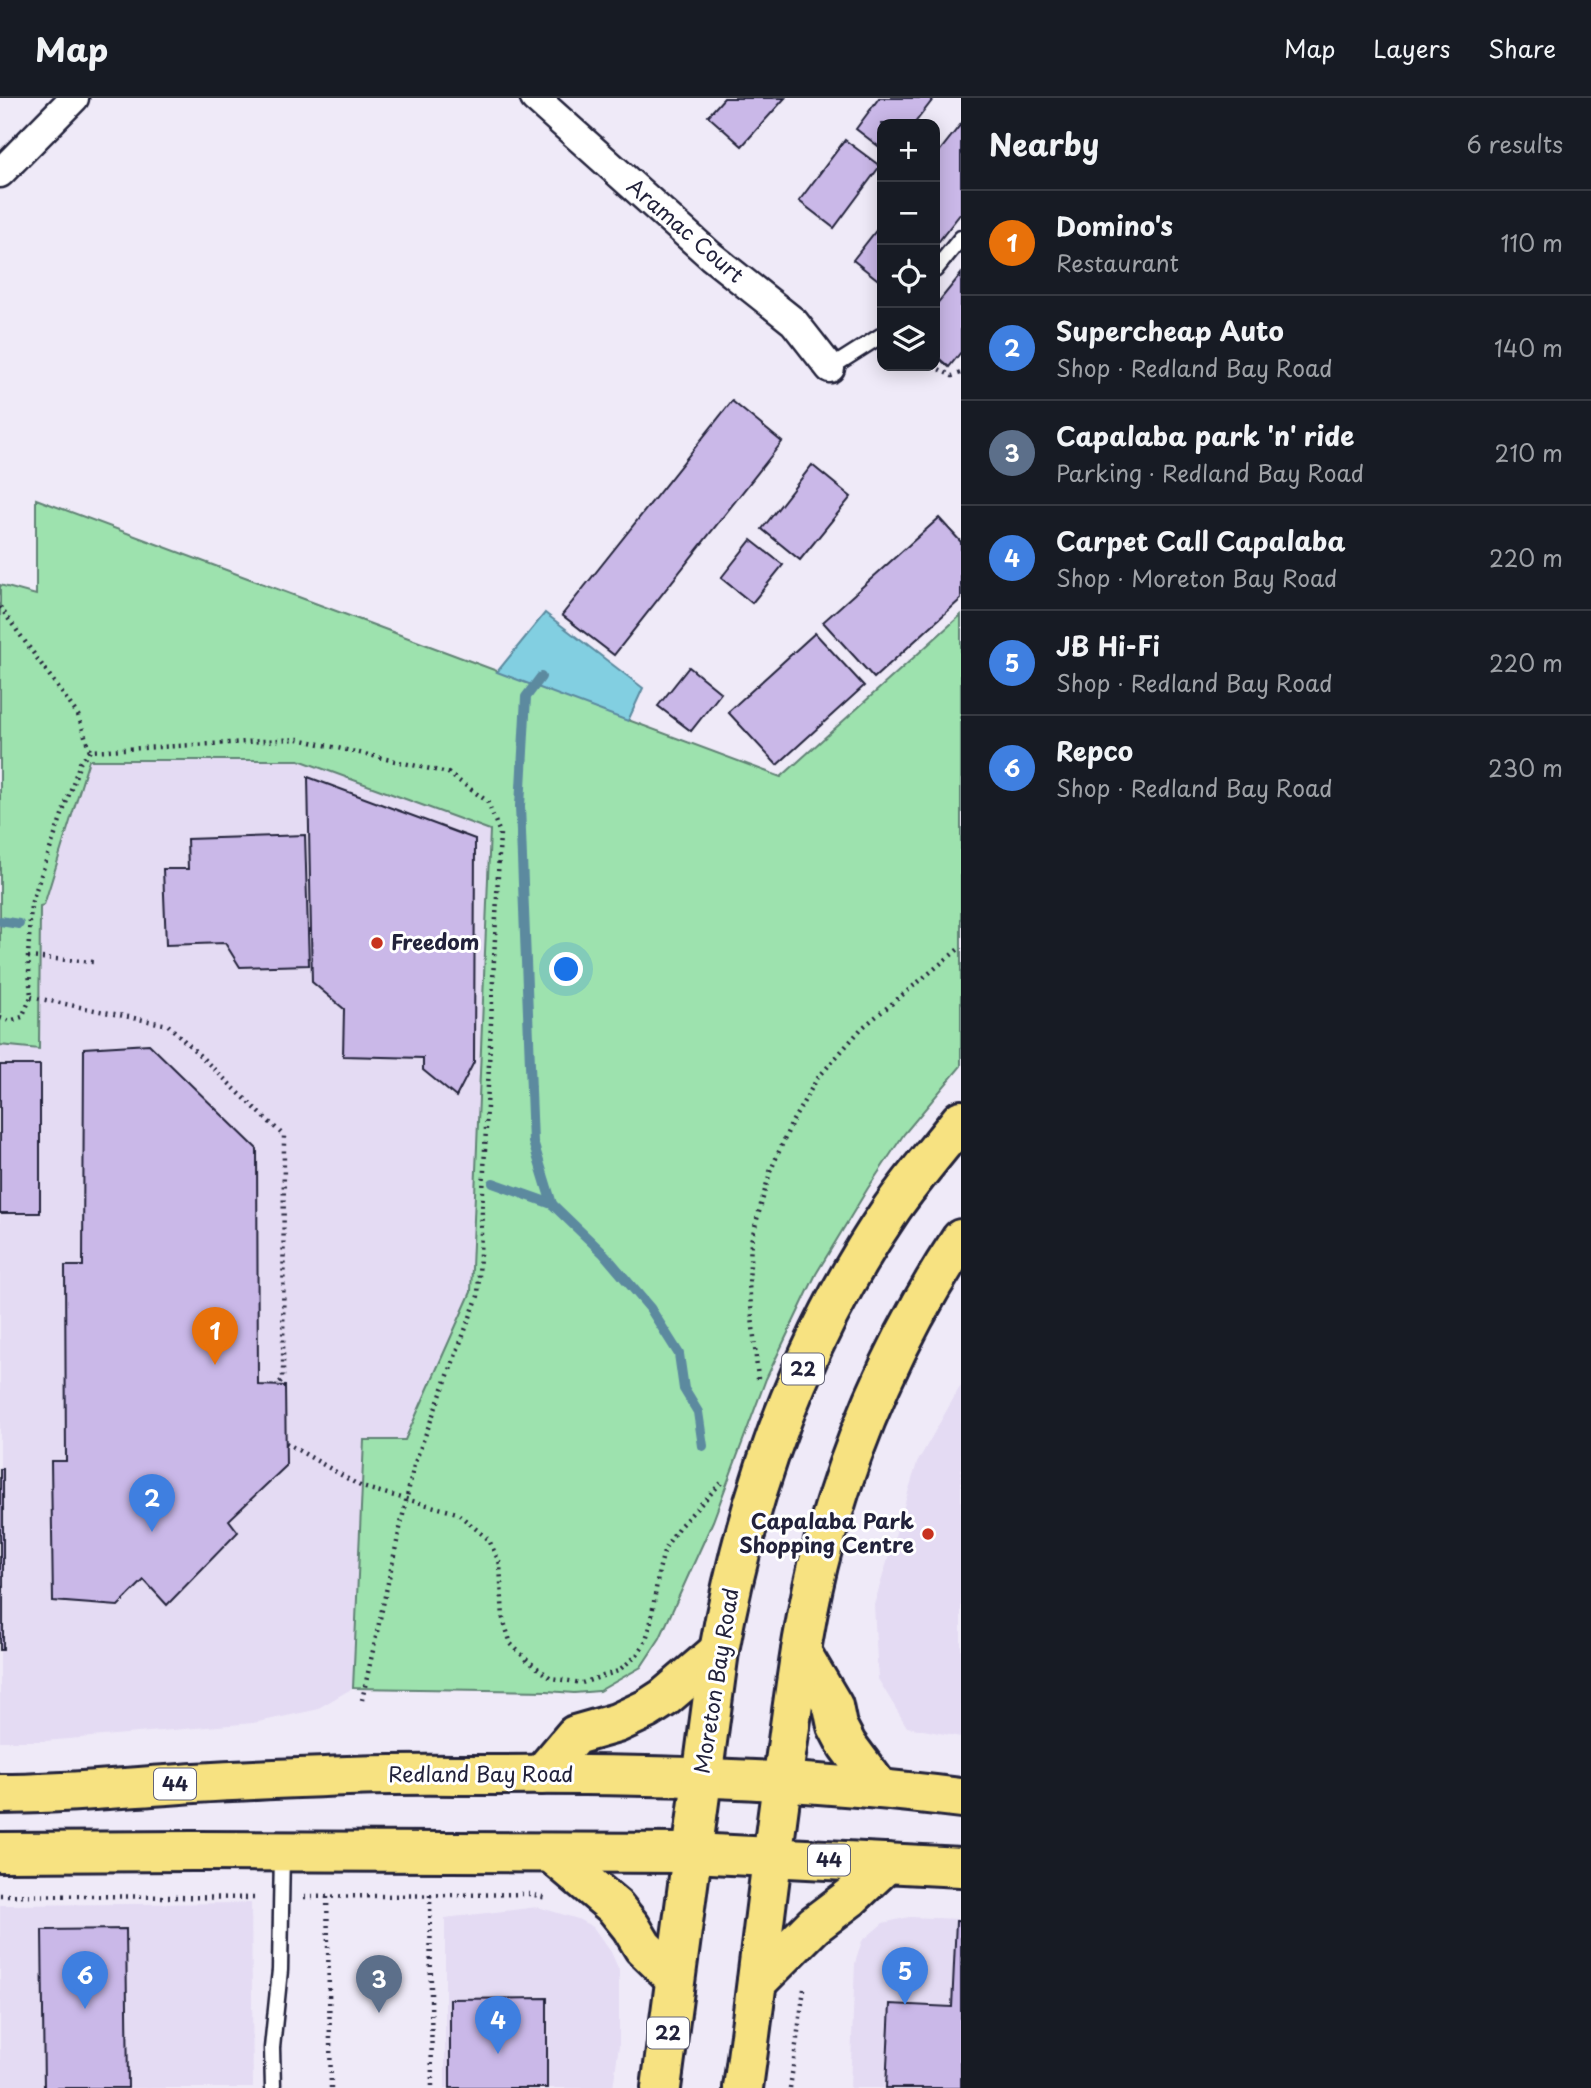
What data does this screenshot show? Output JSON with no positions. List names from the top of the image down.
{
  "streets": {
    "main road": [
      "22",
      "Moreton Bay Road",
      "Redland Bay Road",
      "44"
    ],
    "street": ["Aramac Court"]
  },
  "crossings": [
    ["Moreton Bay Road", "Redland Bay Road"],
    ["Moreton Bay Road", "44"]
  ],
  "places": ["Freedom", "Capalaba Park Shopping Centre"],
  "page": {
    "header": "Map",
    "nav": ["Map", "Layers", "Share"],
    "heading": ["Nearby", "6 results"],
    "map_buttons": ["+", "−"],
    "list": [
      {
        "mark": "1",
        "name": "Domino's",
        "note": "Restaurant",
        "value": "110 m"
      },
      {
        "mark": "2",
        "name": "Supercheap Auto",
        "note": "Shop · Redland Bay Road",
        "value": "140 m"
      },
      {
        "mark": "3",
        "name": "Capalaba park 'n' ride",
        "note": "Parking · Redland Bay Road",
        "value": "210 m"
      },
      {
        "mark": "4",
        "name": "Carpet Call Capalaba",
        "note": "Shop · Moreton Bay Road",
        "value": "220 m"
      },
      {
        "mark": "5",
        "name": "JB Hi-Fi",
        "note": "Shop · Redland Bay Road",
        "value": "220 m"
      },
      {
        "mark": "6",
        "name": "Repco",
        "note": "Shop · Redland Bay Road",
        "value": "230 m"
      }
    ],
    "pins": [
      "1",
      "2",
      "5",
      "6",
      "3",
      "4"
    ]
  }
}
